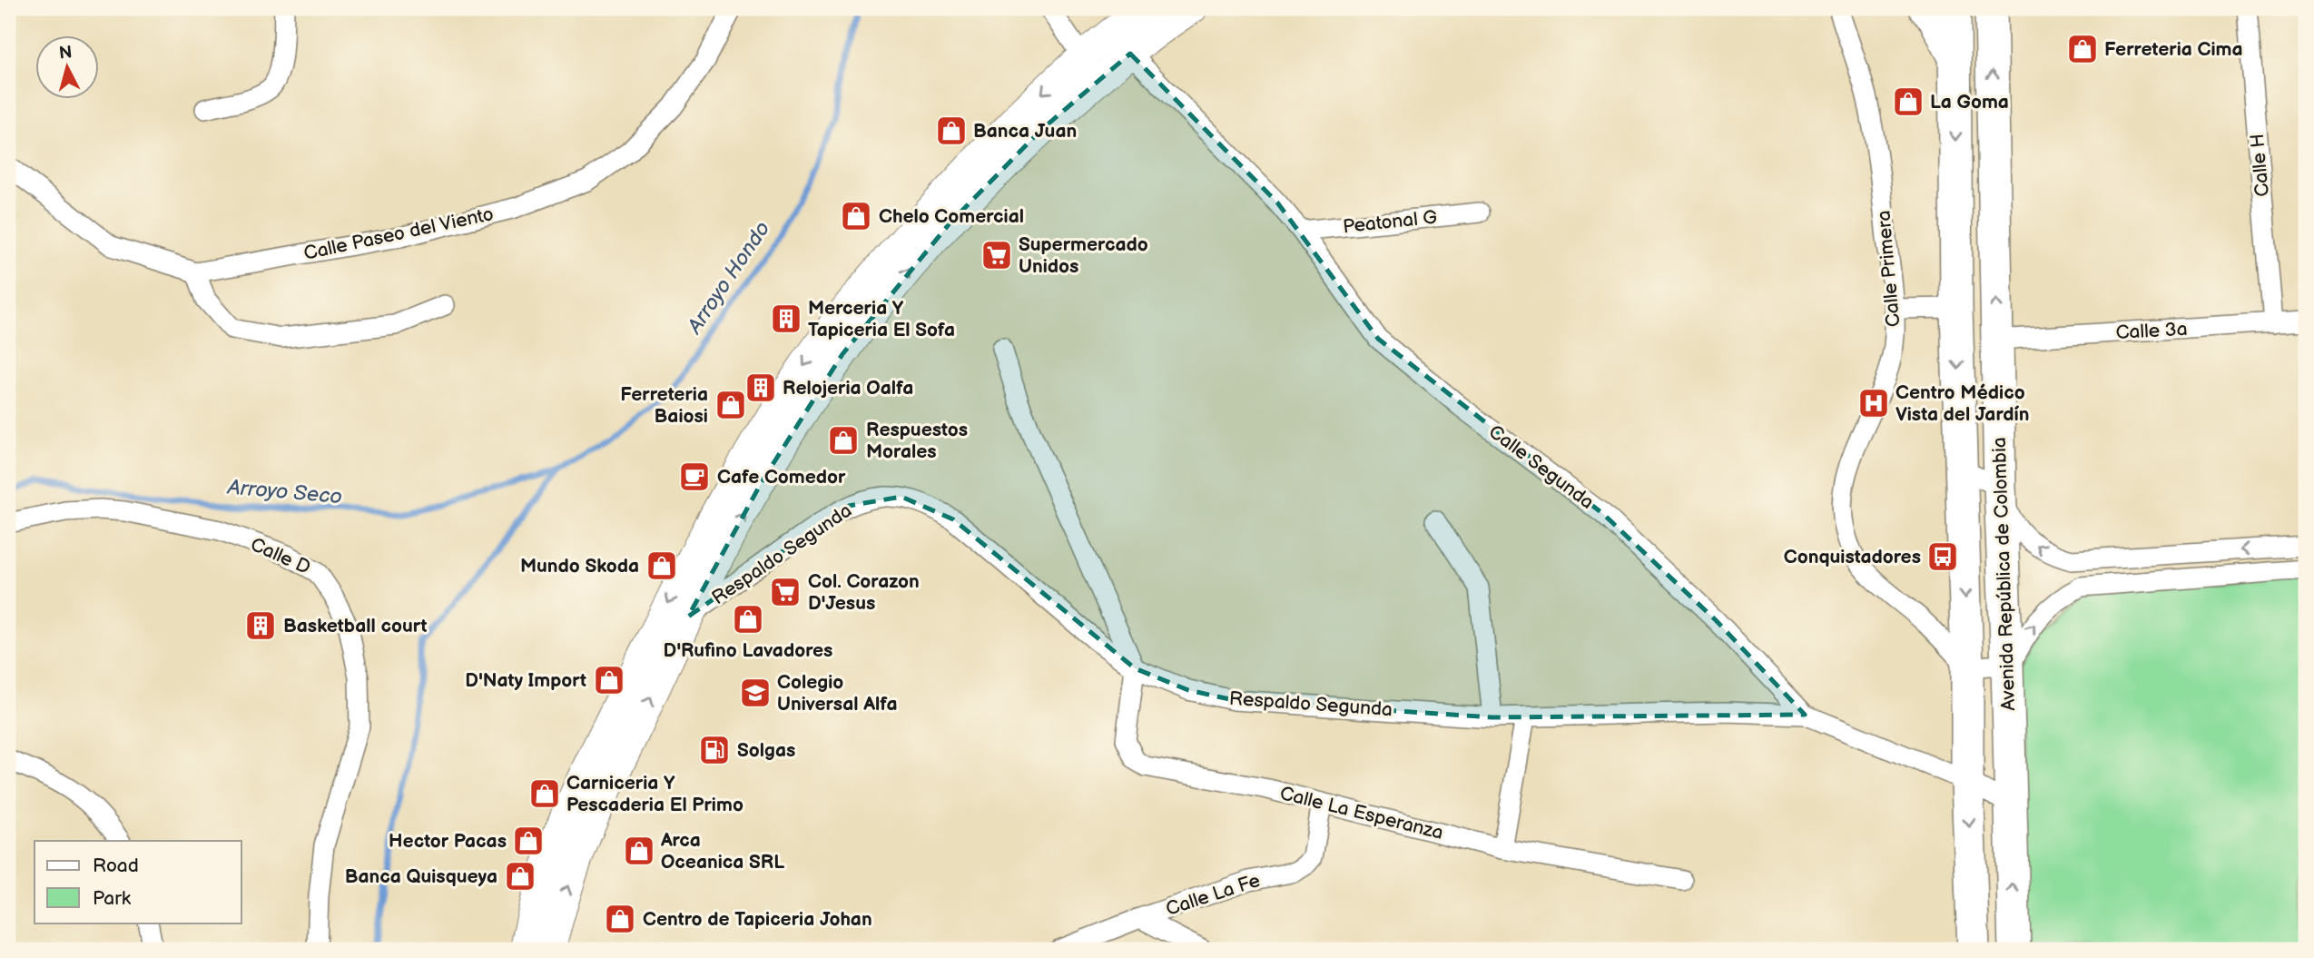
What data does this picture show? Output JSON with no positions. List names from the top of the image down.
{
  "streets": {
    "main road": ["Avenida República de Colombia"],
    "street": [
      "Calle H",
      "Peatonal G",
      "Calle Paseo del Viento",
      "Calle Primera",
      "Calle 3a",
      "Calle Segunda",
      "Respaldo Segunda",
      "Calle D",
      "Calle La Esperanza",
      "Calle La Fe"
    ]
  },
  "crossings": [
    ["Calle H", "Calle 3a"],
    ["Peatonal G", "Calle Segunda"],
    ["Calle Primera", "Avenida República de Colombia"],
    ["Calle 3a", "Avenida República de Colombia"],
    ["Calle Segunda", "Respaldo Segunda"],
    ["Calle Segunda", "Avenida República de Colombia"],
    ["Respaldo Segunda", "Calle La Esperanza"],
    ["Calle La Esperanza", "Calle La Fe"]
  ],
  "water": ["Arroyo Hondo", "Arroyo Seco"],
  "places": {
    "shop": [
      "Ferreteria Cima",
      "La Goma",
      "Banca Juan",
      "Chelo Comercial",
      "Ferreteria Baiosi",
      "Respuestos Morales",
      "Mundo Skoda",
      "D'Rufino Lavadores",
      "D'Naty Import",
      "Carniceria Y Pescaderia El Primo",
      "Hector Pacas",
      "Arca Oceanica SRL",
      "Banca Quisqueya",
      "Centro de Tapiceria Johan"
    ],
    "supermarket": ["Supermercado Unidos", "Col. Corazon D'Jesus"],
    "building": ["Merceria Y Tapiceria El Sofa", "Relojeria Oalfa", "Basketball court"],
    "hospital": ["Centro Médico Vista del Jardín"],
    "cafe": ["Cafe Comedor"],
    "bus stop": ["Conquistadores"],
    "school or university": ["Colegio Universal Alfa"],
    "fuel station": ["Solgas"]
  },
  "legend": ["Road", "Park"],
  "north": "top"
}
